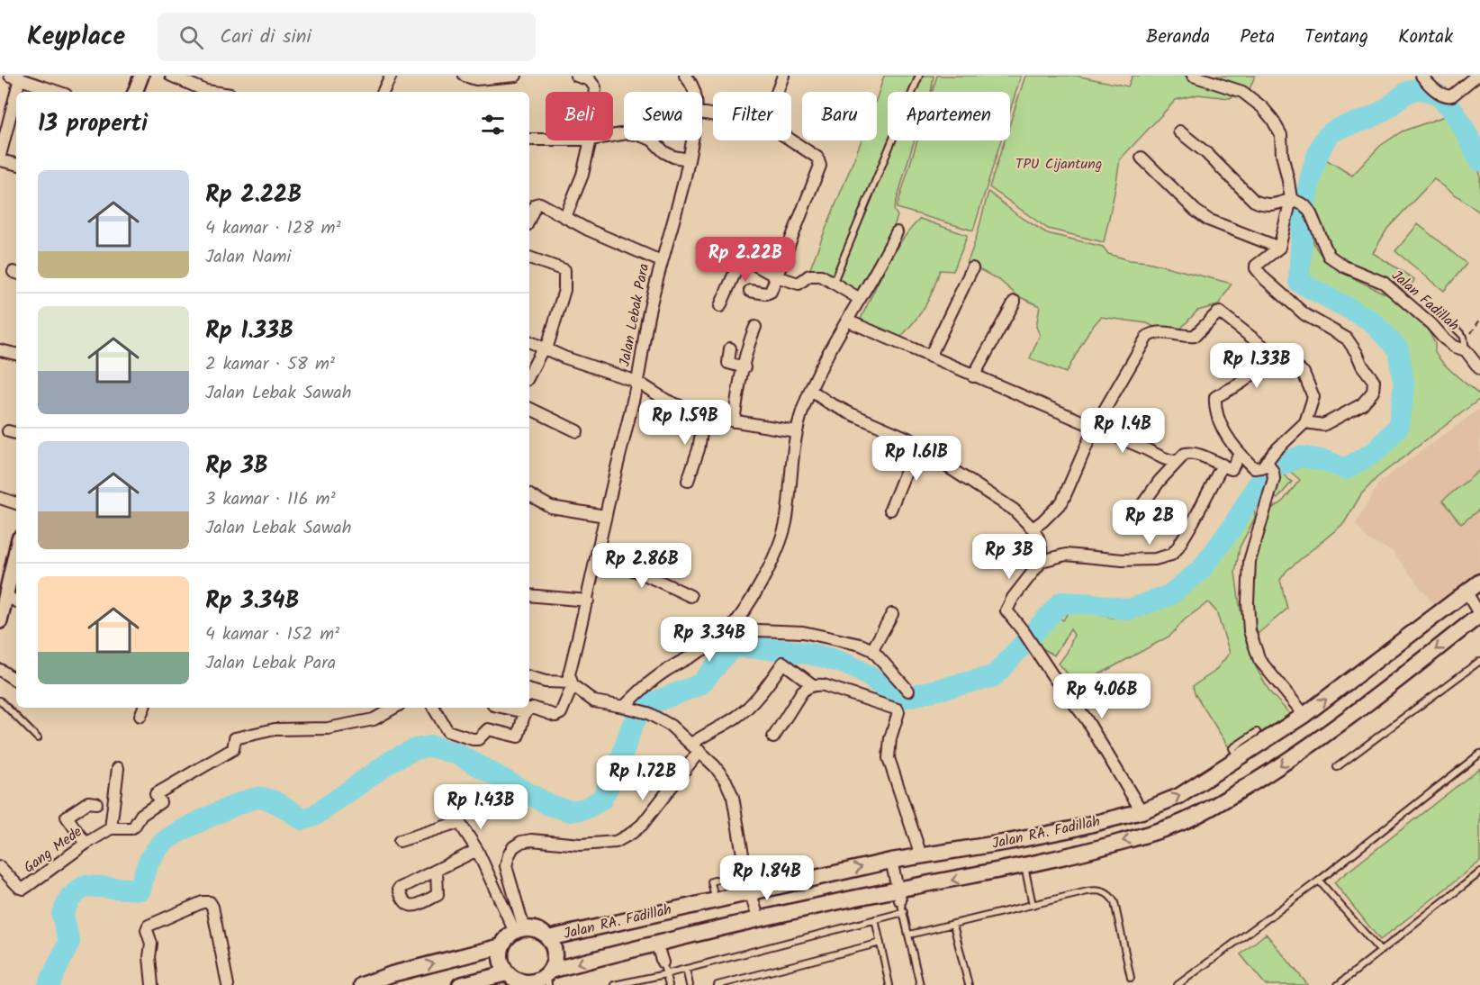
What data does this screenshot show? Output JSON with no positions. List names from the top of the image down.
{
  "streets": {
    "main road": ["Jalan RA. Fadillah"],
    "street": ["Jalan Fadillah", "Jalan Lebak Para", "Gang Mede"]
  },
  "parks": ["TPU Cijantung"],
  "page": {
    "header": "Keyplace",
    "search": "Cari di sini",
    "nav": [
      "Beranda",
      "Peta",
      "Tentang",
      "Kontak"
    ],
    "chip": [
      "Beli",
      "Sewa",
      "Filter",
      "Baru",
      "Apartemen"
    ],
    "heading": "13 properti",
    "list": [
      {
        "name": "Rp 2.22B",
        "note": "4 kamar · 128 m² · Jalan Nami"
      },
      {
        "name": "Rp 1.33B",
        "note": "2 kamar · 58 m² · Jalan Lebak Sawah"
      },
      {
        "name": "Rp 3B",
        "note": "3 kamar · 116 m² · Jalan Lebak Sawah"
      },
      {
        "name": "Rp 3.34B",
        "note": "4 kamar · 152 m² · Jalan Lebak Para"
      }
    ],
    "price": [
      "Rp 2.22B",
      "Rp 1.33B",
      "Rp 1.59B",
      "Rp 1.4B",
      "Rp 1.61B",
      "Rp 2B",
      "Rp 3B",
      "Rp 2.86B",
      "Rp 3.34B",
      "Rp 4.06B",
      "Rp 1.72B",
      "Rp 1.43B",
      "Rp 1.84B"
    ]
  }
}
